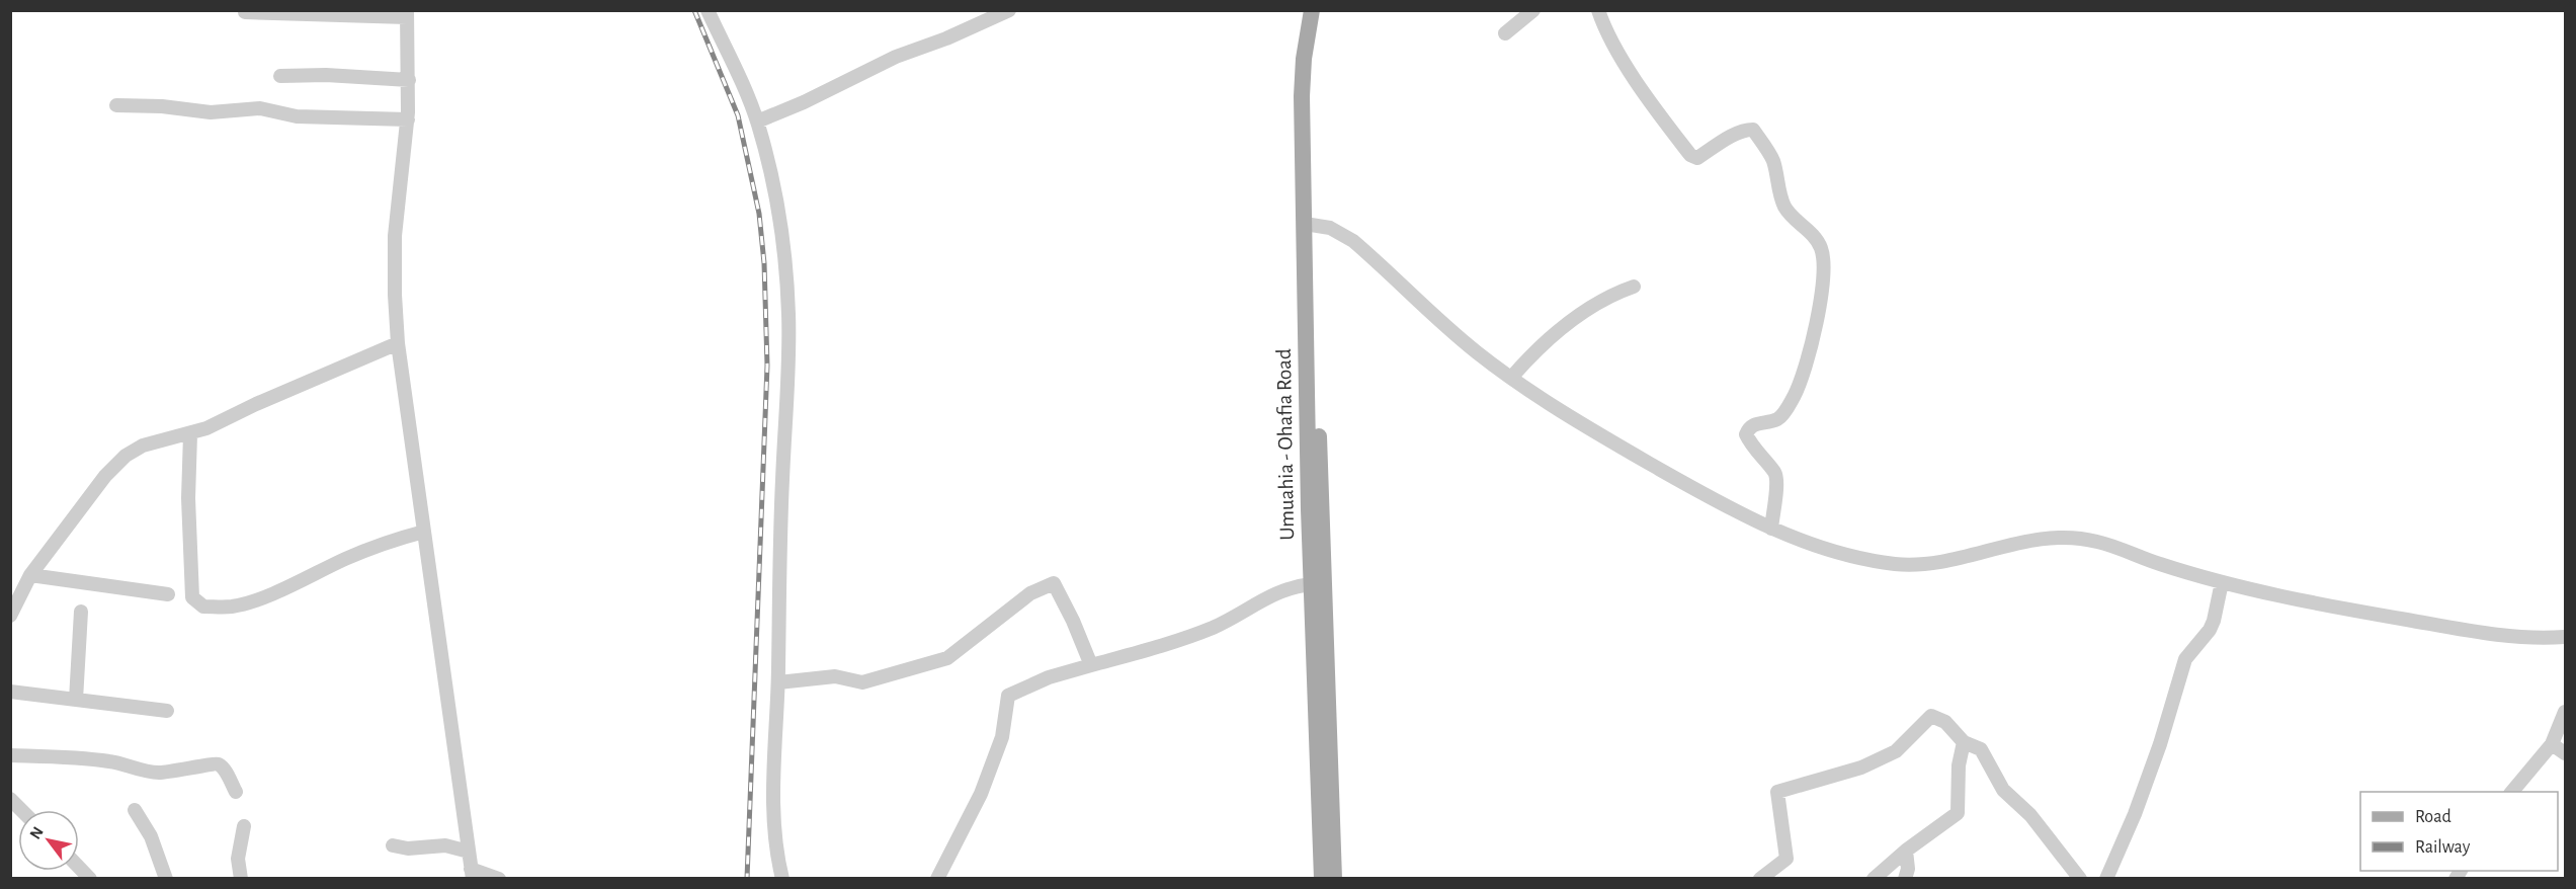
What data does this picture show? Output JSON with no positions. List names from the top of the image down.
{
  "streets": {
    "main road": ["Umuahia - Ohafia Road"]
  },
  "legend": ["Road", "Railway"],
  "north": "top left"
}
